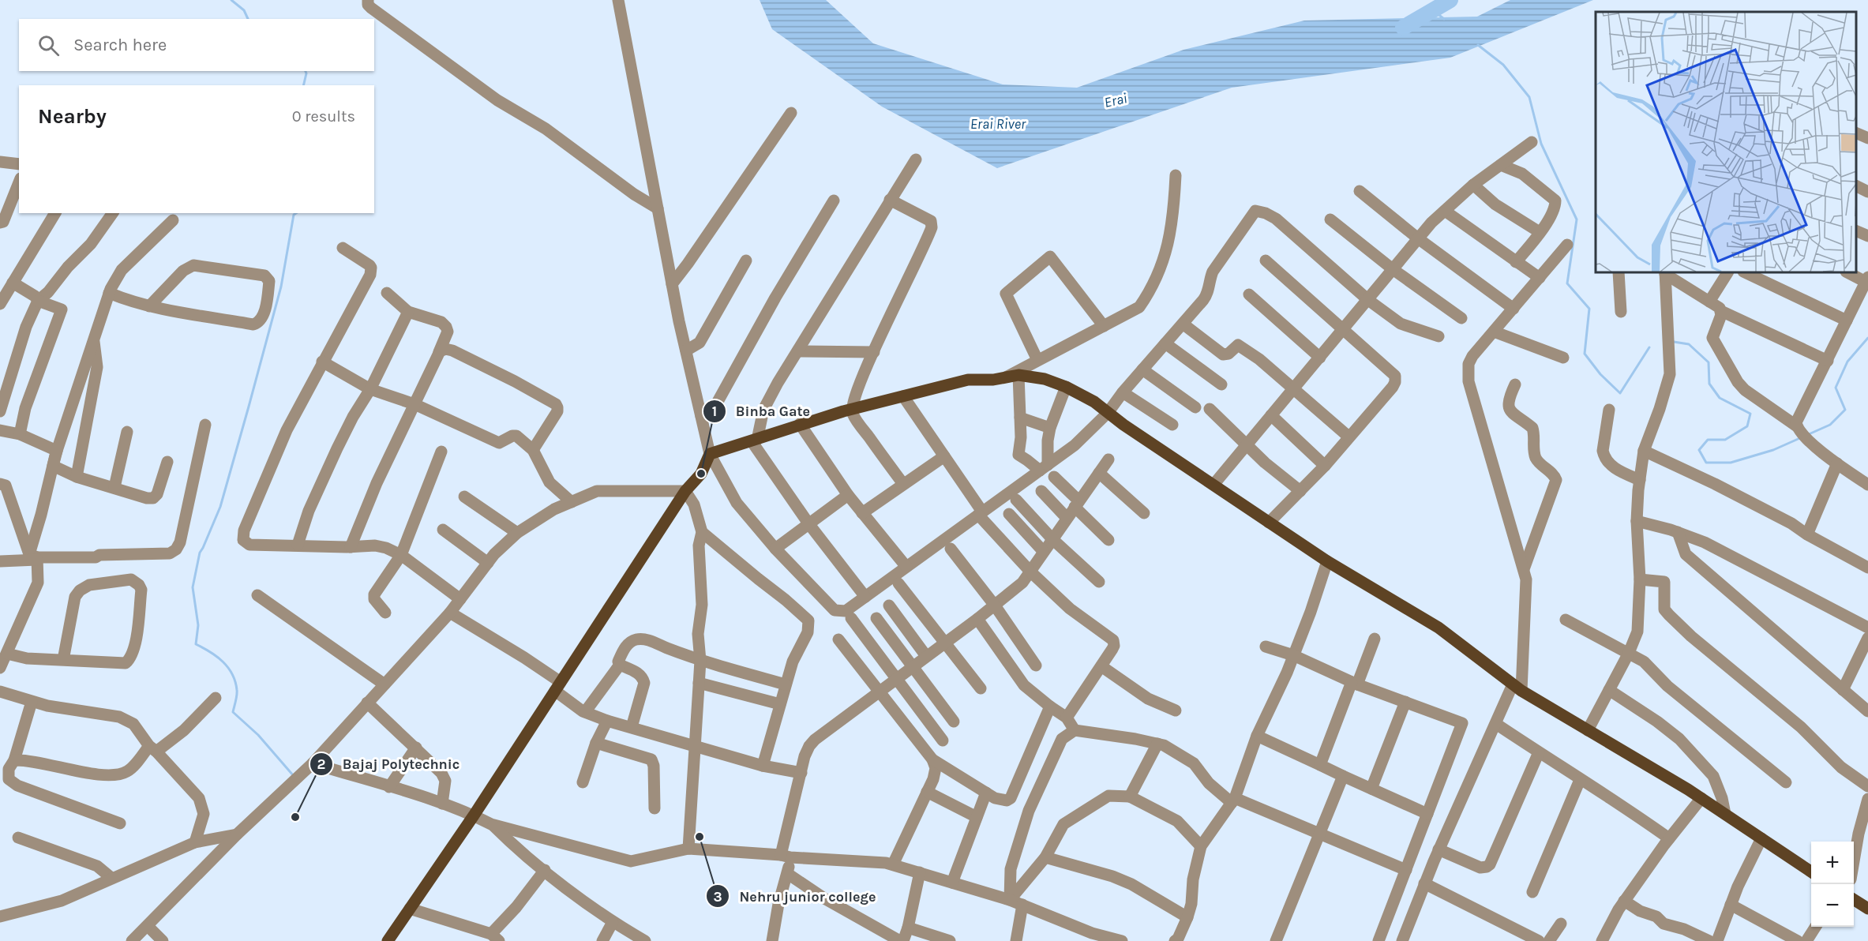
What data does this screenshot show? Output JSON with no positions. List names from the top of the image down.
{
  "water": ["Erai", "Erai River"],
  "places": ["Binba Gate", "Bajaj Polytechnic", "Nehru junior college"],
  "page": {
    "search": "Search here",
    "heading": ["Nearby", "0 results"],
    "map_buttons": ["+", "−"]
  }
}
